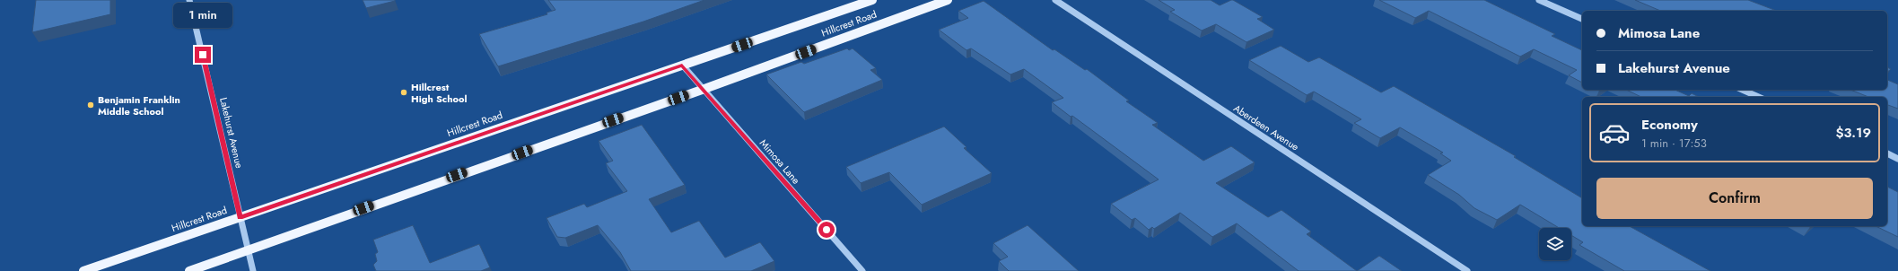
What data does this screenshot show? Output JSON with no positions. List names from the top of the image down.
{
  "streets": {
    "main road": ["Hillcrest Road"],
    "street": ["Aberdeen Avenue", "Lakehurst Avenue", "Mimosa Lane"]
  },
  "crossings": [
    ["Hillcrest Road", "Lakehurst Avenue"],
    ["Hillcrest Road", "Mimosa Lane"]
  ],
  "places": ["Hillcrest High School", "Benjamin Franklin Middle School"],
  "page": {
    "bubble": "1 min",
    "banner": ["Mimosa Lane", "Lakehurst Avenue"],
    "list": [
      {
        "name": "Economy",
        "note": "1 min · 17:53",
        "value": "$3.19"
      }
    ],
    "buttons": "Confirm"
  }
}
